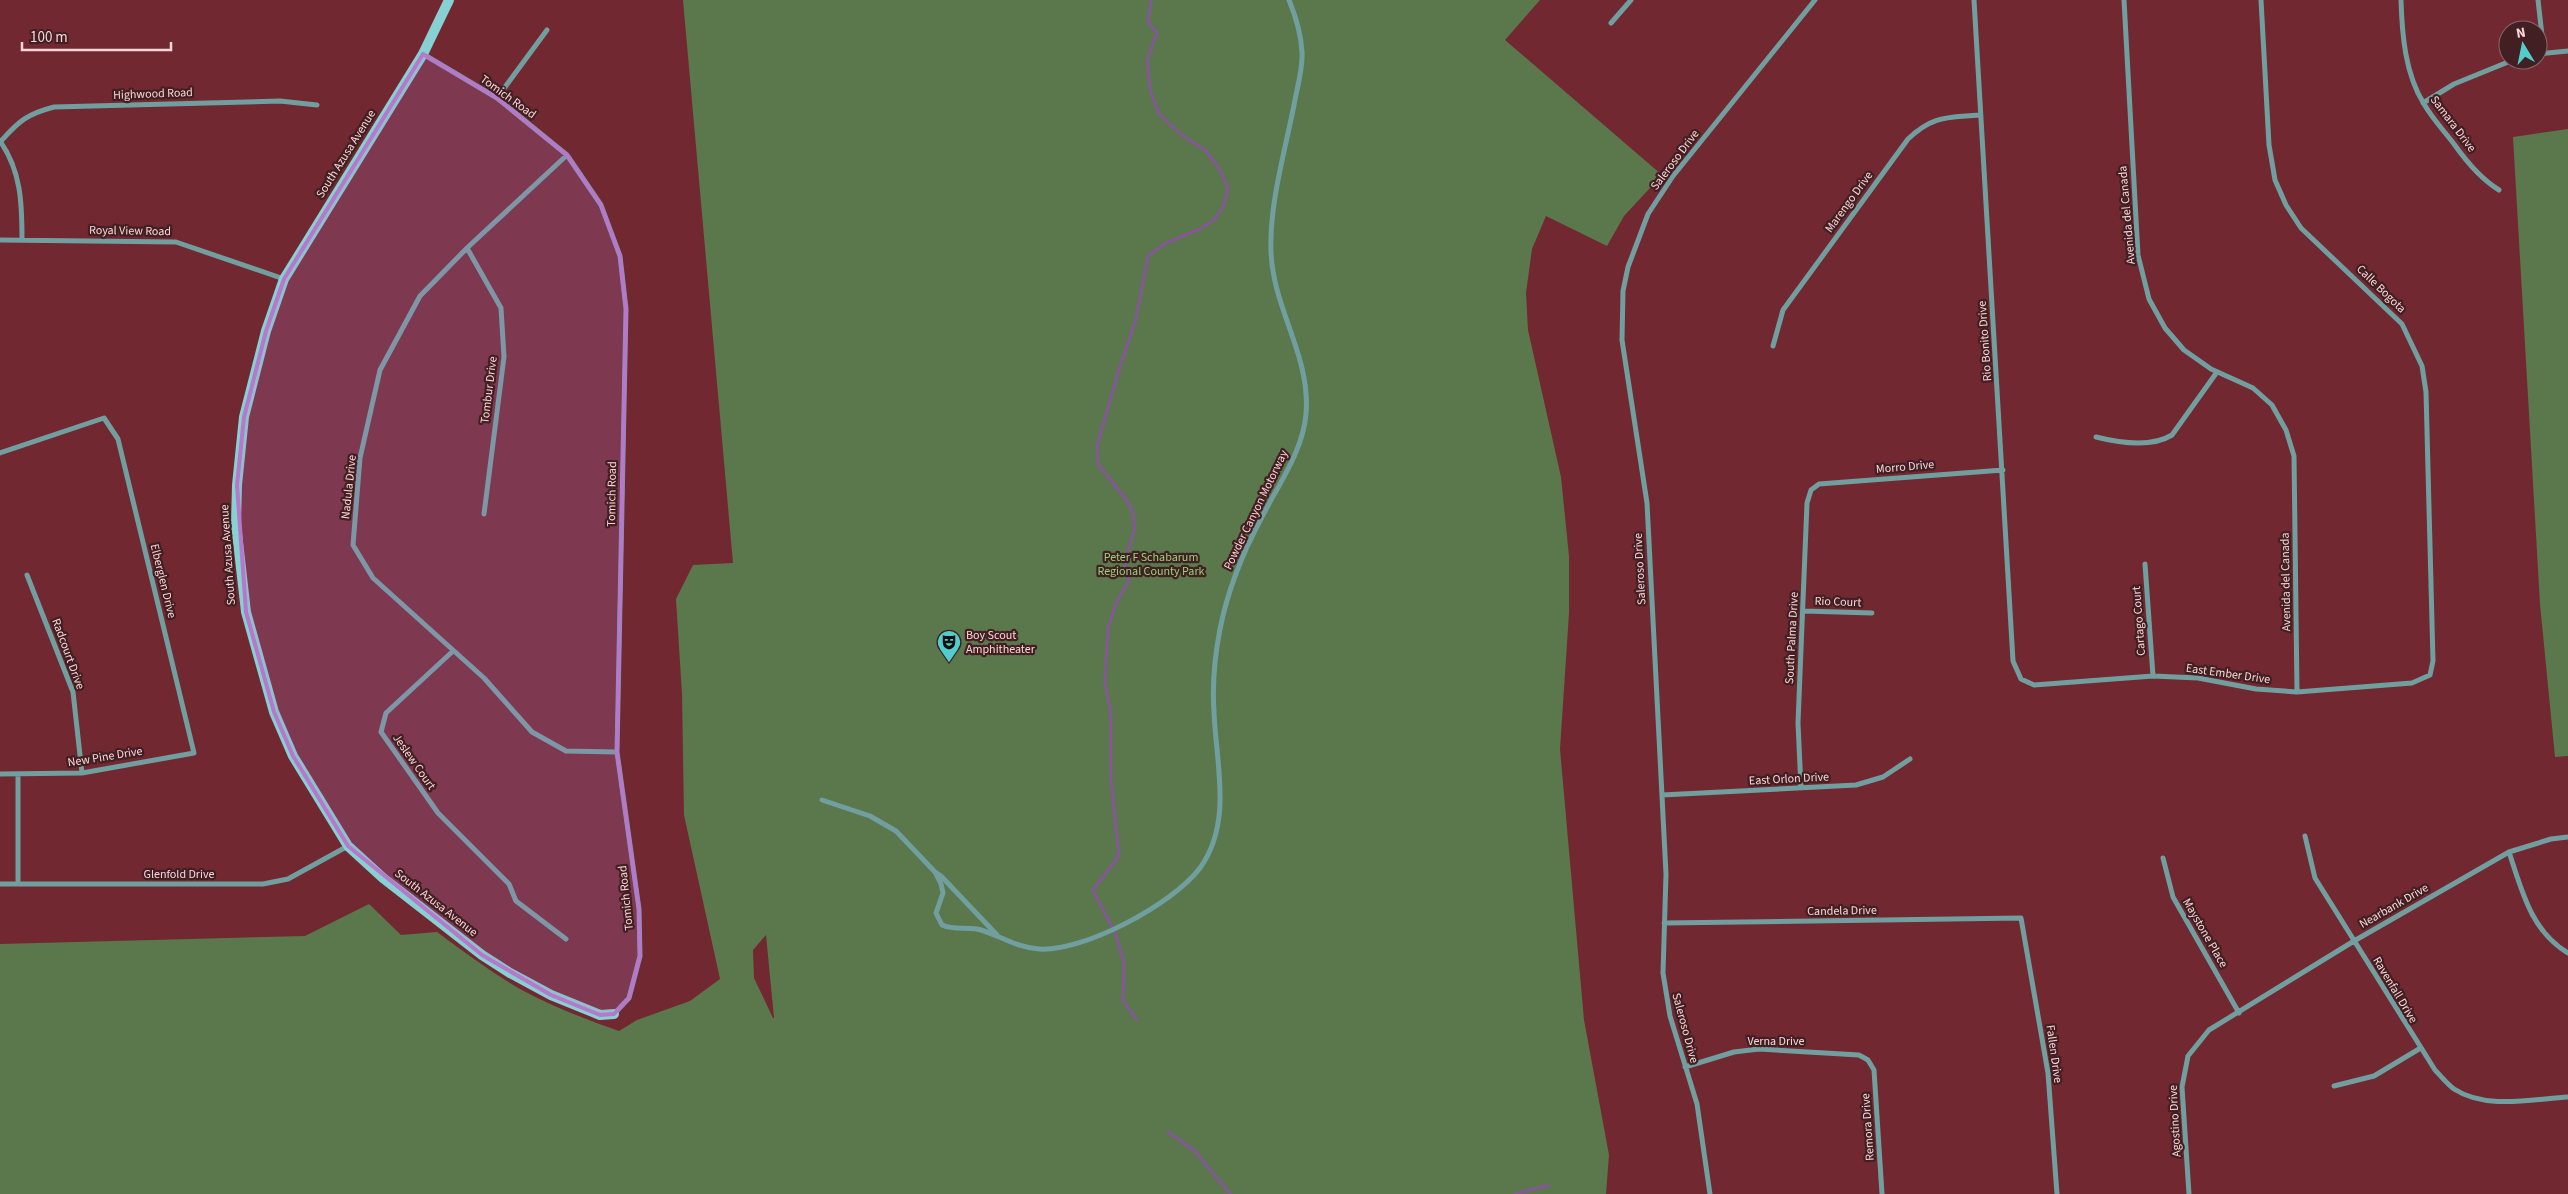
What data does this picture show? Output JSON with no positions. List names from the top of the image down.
{
  "streets": {
    "street": [
      "Highwood Road",
      "Tomich Road",
      "Samara Drive",
      "South Azusa Avenue",
      "Saleroso Drive",
      "Marengo Drive",
      "Avenida del Canada",
      "Royal View Road",
      "Calle Bogota",
      "Rio Bonito Drive",
      "Tombur Drive",
      "Morro Drive",
      "Nadula Drive",
      "Powder Canyon Motorway",
      "Elberglen Drive",
      "Rio Court",
      "Cartago Court",
      "South Palma Drive",
      "Radcourt Drive",
      "East Ember Drive",
      "New Pine Drive",
      "Jeslew Court",
      "East Orlon Drive",
      "Glenfold Drive",
      "Nearbank Drive",
      "Candela Drive",
      "Maystone Place",
      "Ravenfall Drive",
      "Verna Drive",
      "Fallen Drive",
      "Agostino Drive",
      "Remora Drive"
    ]
  },
  "crossings": [
    ["Tomich Road", "South Azusa Avenue"],
    ["Tomich Road", "Nadula Drive"],
    ["South Azusa Avenue", "Royal View Road"],
    ["South Azusa Avenue", "Glenfold Drive"],
    ["Saleroso Drive", "East Orlon Drive"],
    ["Saleroso Drive", "Candela Drive"],
    ["Saleroso Drive", "Verna Drive"],
    ["Marengo Drive", "Rio Bonito Drive"],
    ["Avenida del Canada", "East Ember Drive"],
    ["Calle Bogota", "East Ember Drive"],
    ["Rio Bonito Drive", "Morro Drive"],
    ["Rio Bonito Drive", "East Ember Drive"],
    ["Tombur Drive", "Nadula Drive"],
    ["Morro Drive", "South Palma Drive"],
    ["Nadula Drive", "Jeslew Court"],
    ["Elberglen Drive", "New Pine Drive"],
    ["Rio Court", "South Palma Drive"],
    ["Cartago Court", "East Ember Drive"],
    ["South Palma Drive", "East Orlon Drive"],
    ["Radcourt Drive", "New Pine Drive"],
    ["Nearbank Drive", "Maystone Place"],
    ["Nearbank Drive", "Ravenfall Drive"],
    ["Nearbank Drive", "Agostino Drive"],
    ["Candela Drive", "Fallen Drive"],
    ["Maystone Place", "Agostino Drive"],
    ["Verna Drive", "Remora Drive"]
  ],
  "parks": ["Peter F Schabarum Regional County Park"],
  "places": {
    "theatre": ["Boy Scout Amphitheater"]
  },
  "scale_bar": "100 m",
  "north": "top"
}
